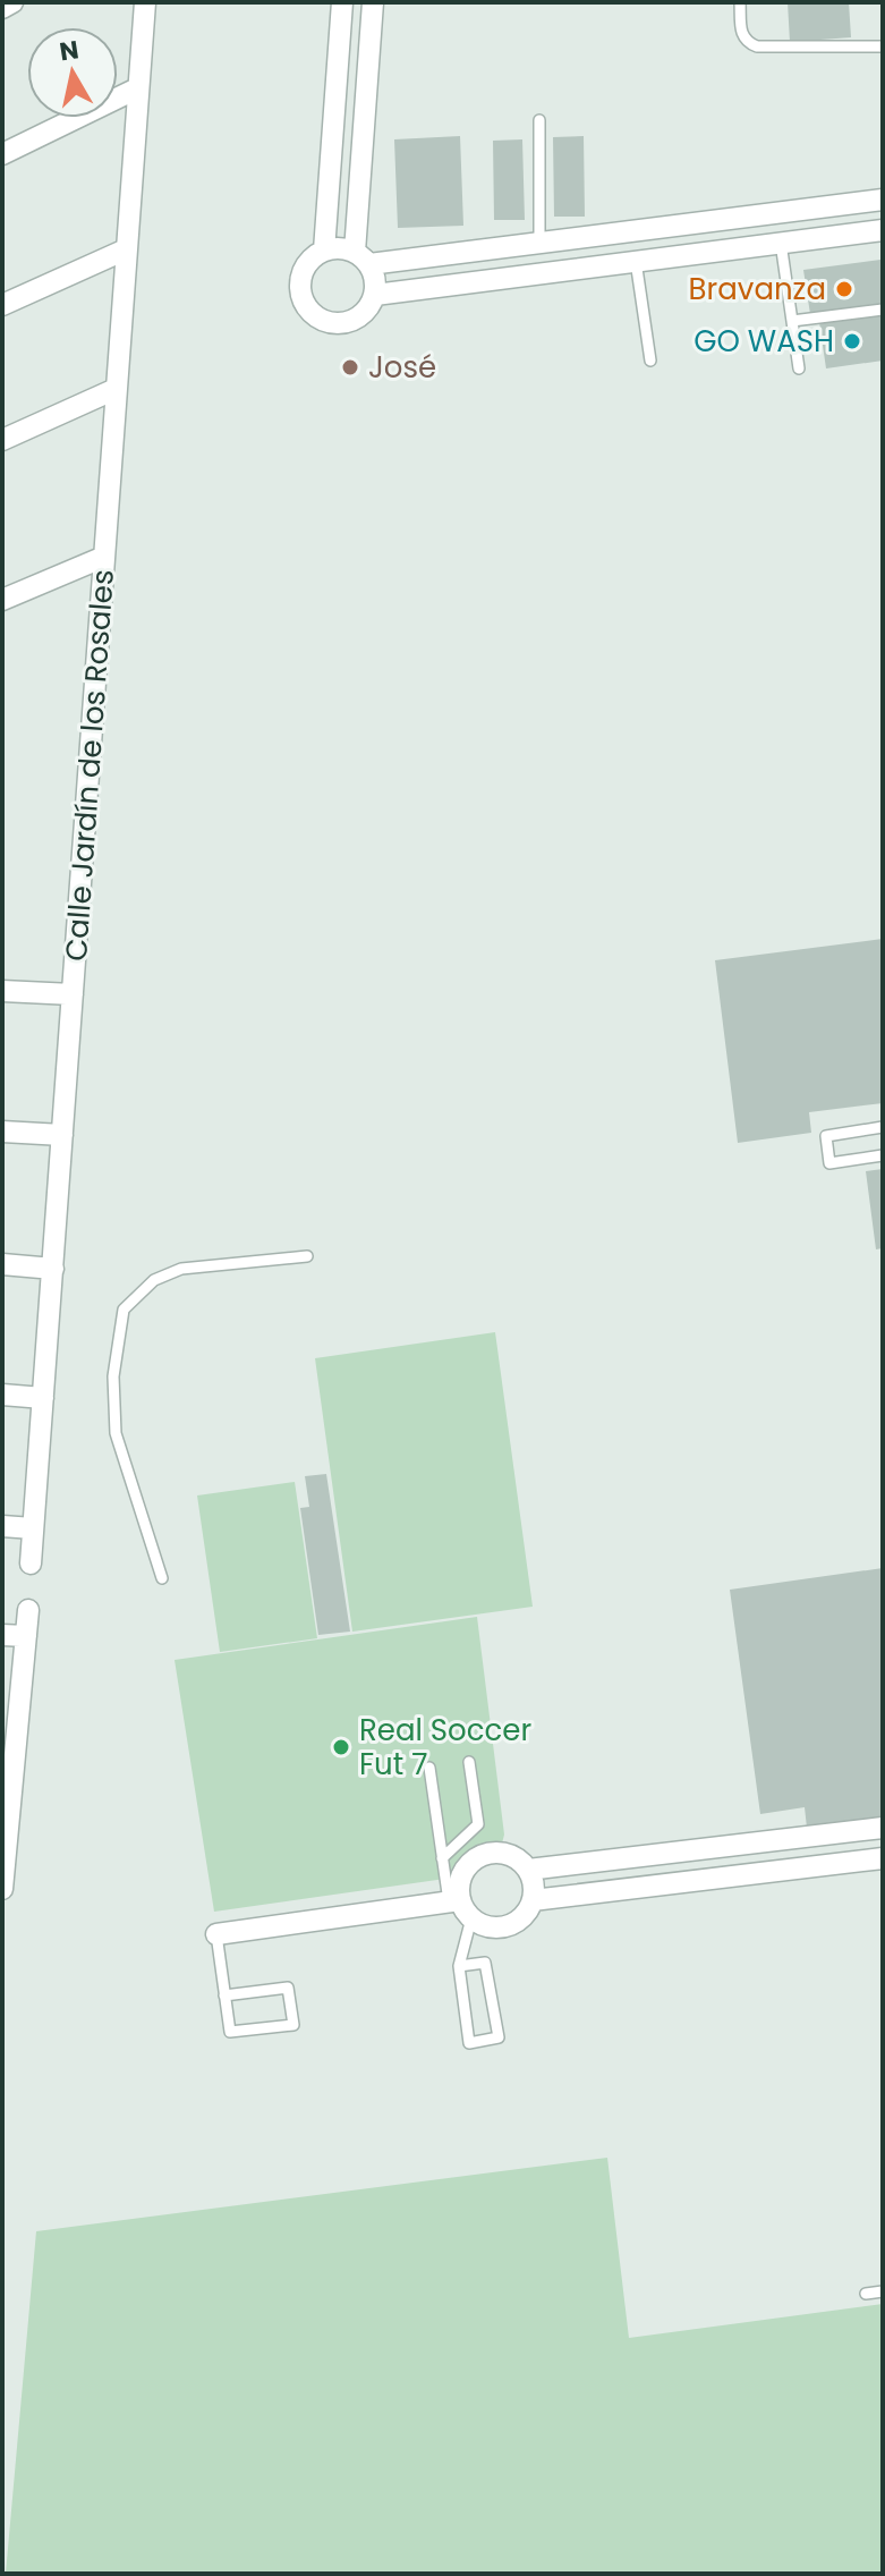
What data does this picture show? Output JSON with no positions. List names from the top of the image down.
{
  "streets": {
    "street": ["Calle Jardín de los Rosales"]
  },
  "places": [
    "Bravanza",
    "GO WASH",
    "José",
    "Real Soccer Fut 7"
  ],
  "north": "top"
}
